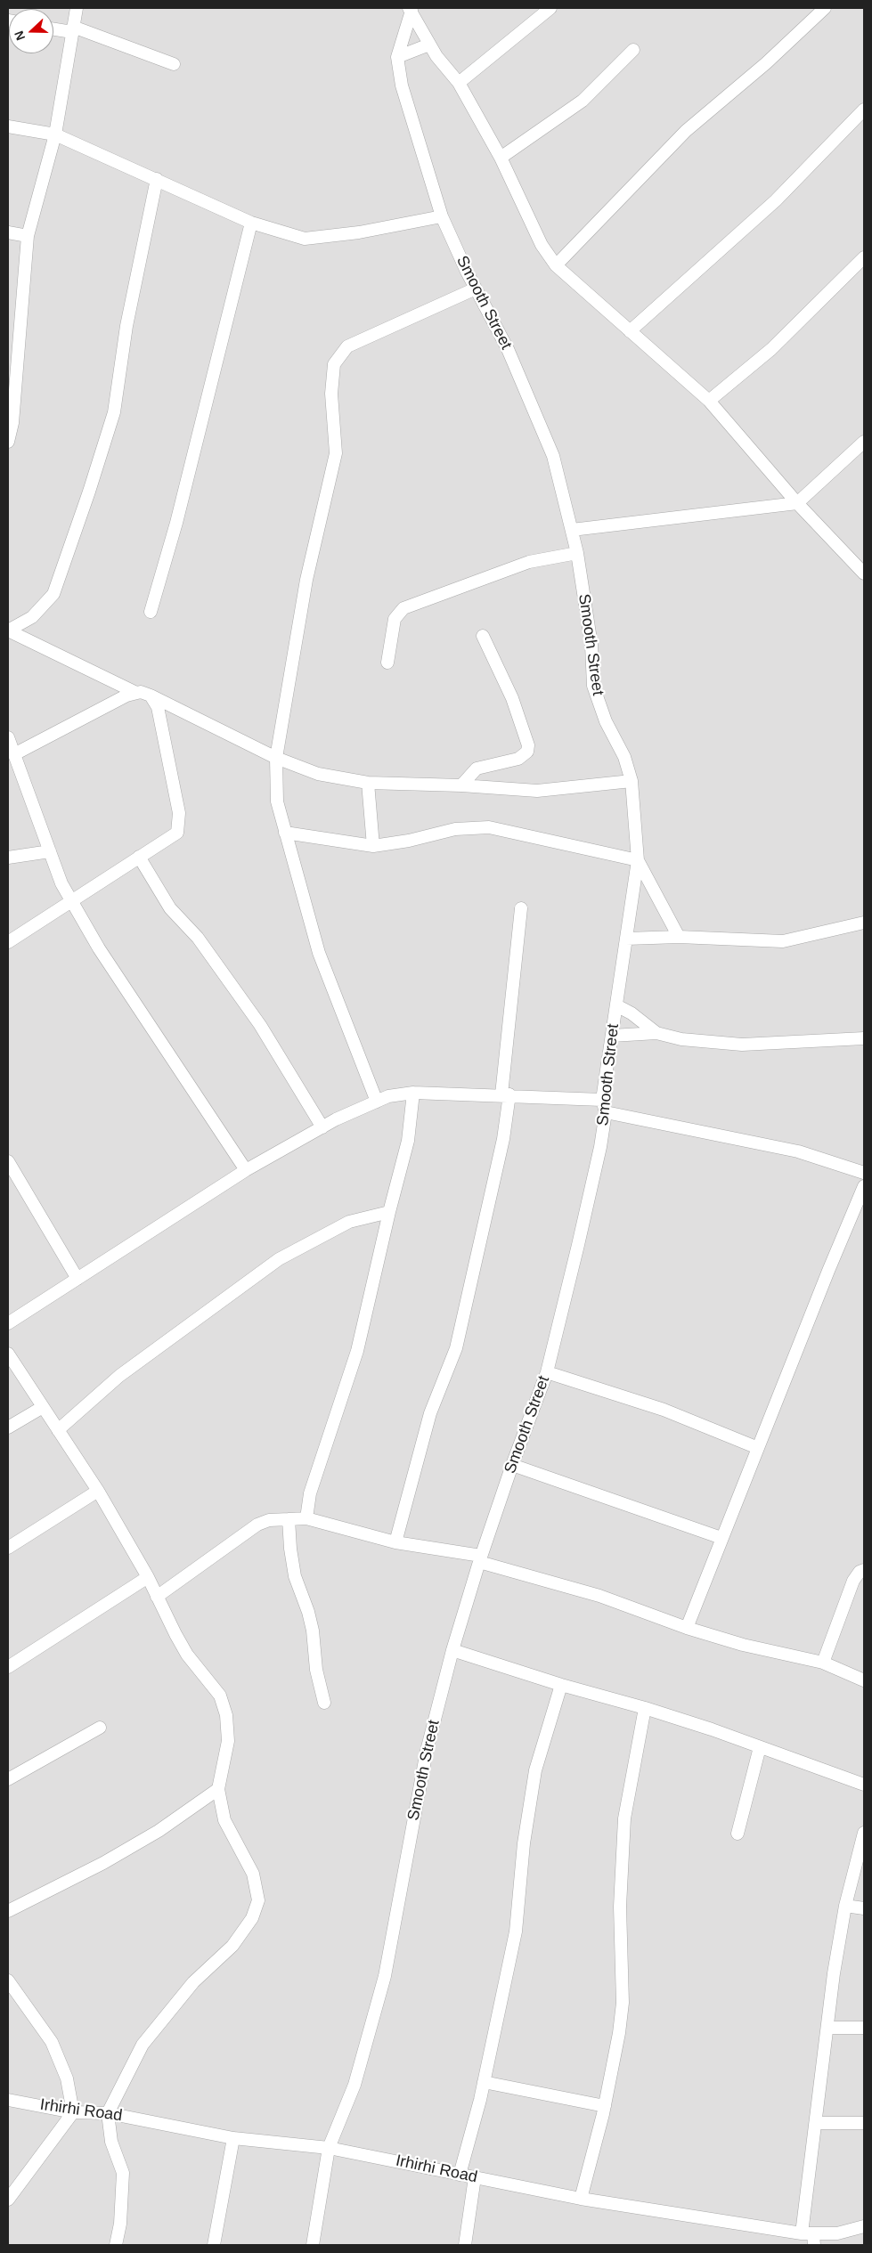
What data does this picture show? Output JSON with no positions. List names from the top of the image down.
{
  "streets": {
    "street": ["Smooth Street", "Irhirhi Road"]
  },
  "crossings": [
    ["Smooth Street", "Irhirhi Road"]
  ],
  "north": "left"
}
